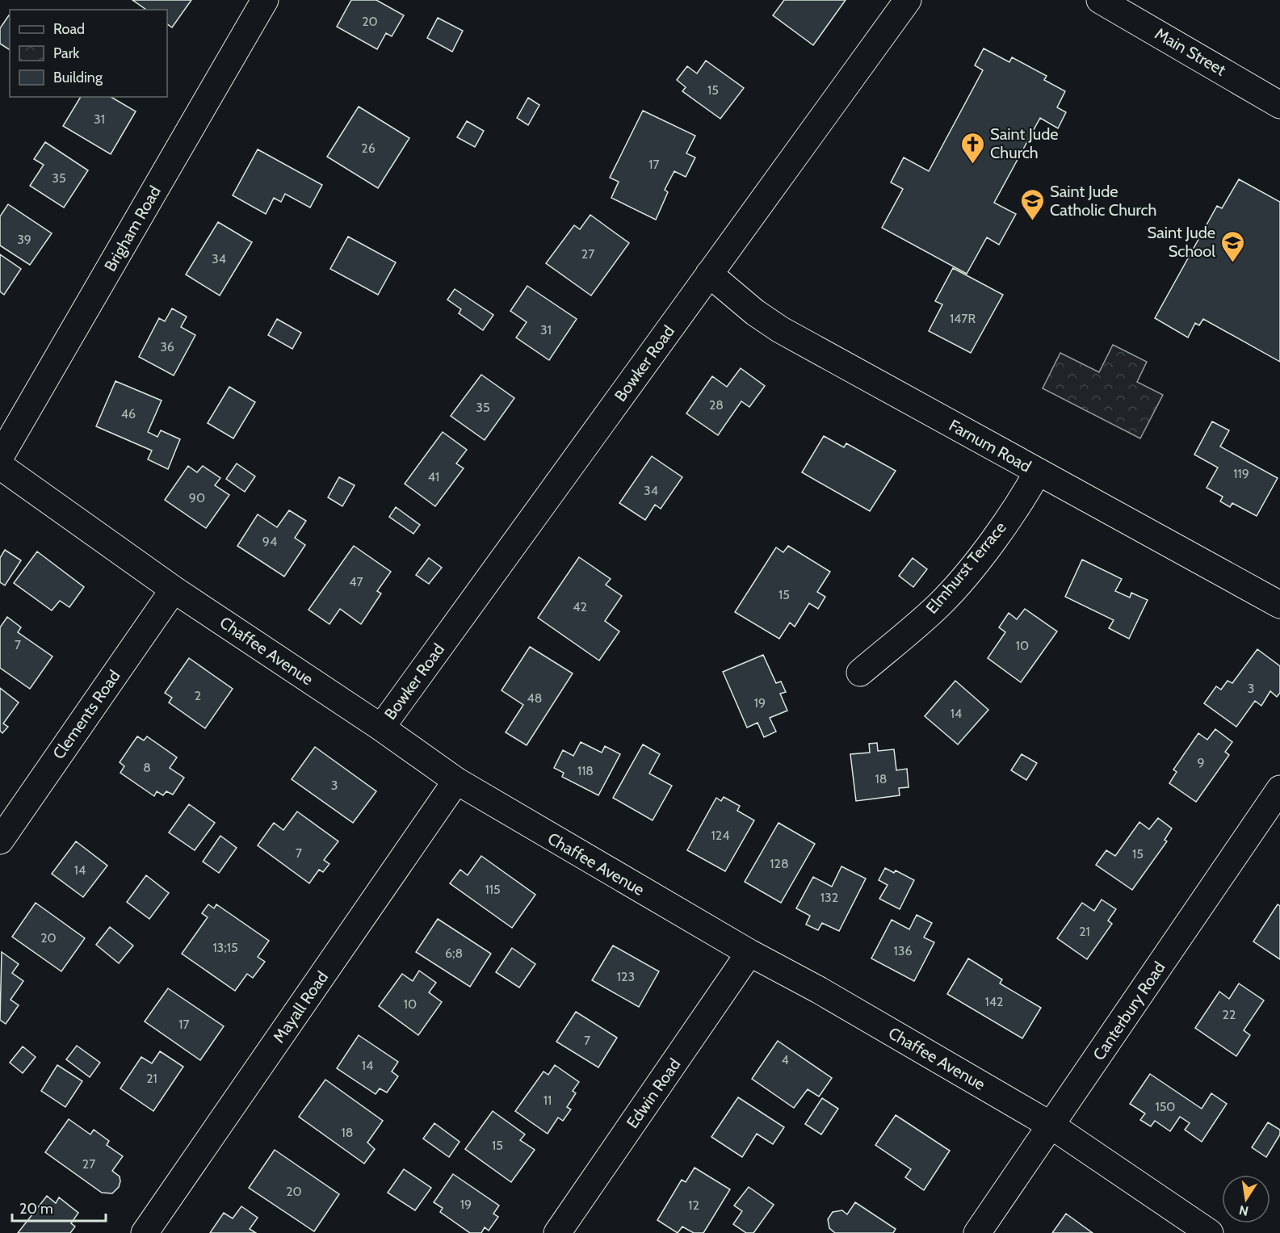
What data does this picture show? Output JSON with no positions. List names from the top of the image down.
{
  "streets": {
    "street": [
      "Main Street",
      "Brigham Road",
      "Bowker Road",
      "Farnum Road",
      "Elmhurst Terrace",
      "Chaffee Avenue",
      "Clements Road",
      "Mayall Road",
      "Canterbury Road",
      "Edwin Road"
    ]
  },
  "crossings": [
    ["Bowker Road", "Farnum Road"],
    ["Bowker Road", "Chaffee Avenue"],
    ["Farnum Road", "Elmhurst Terrace"],
    ["Chaffee Avenue", "Clements Road"],
    ["Chaffee Avenue", "Mayall Road"],
    ["Chaffee Avenue", "Canterbury Road"],
    ["Chaffee Avenue", "Edwin Road"]
  ],
  "places": {
    "church": ["Saint Jude Church"],
    "school or university": ["Saint Jude Catholic Church", "Saint Jude School"]
  },
  "house_numbers": [
    "20",
    "15",
    "31",
    "26",
    "17",
    "35",
    "39",
    "27",
    "34",
    "147R",
    "31",
    "36",
    "28",
    "35",
    "46",
    "119",
    "41",
    "34",
    "90",
    "94",
    "47",
    "15",
    "42",
    "7",
    "10",
    "3",
    "2",
    "48",
    "19",
    "14",
    "9",
    "8",
    "118",
    "18",
    "3",
    "124",
    "7",
    "15",
    "128",
    "14",
    "115",
    "132",
    "21",
    "20",
    "13;15",
    "136",
    "6;8",
    "123",
    "142",
    "10",
    "22",
    "17",
    "7",
    "4",
    "14",
    "21",
    "11",
    "150",
    "18",
    "15",
    "27",
    "20",
    "19",
    "12"
  ],
  "legend": ["Road", "Park", "Building"],
  "scale_bar": "20 m",
  "north": "bottom"
}
